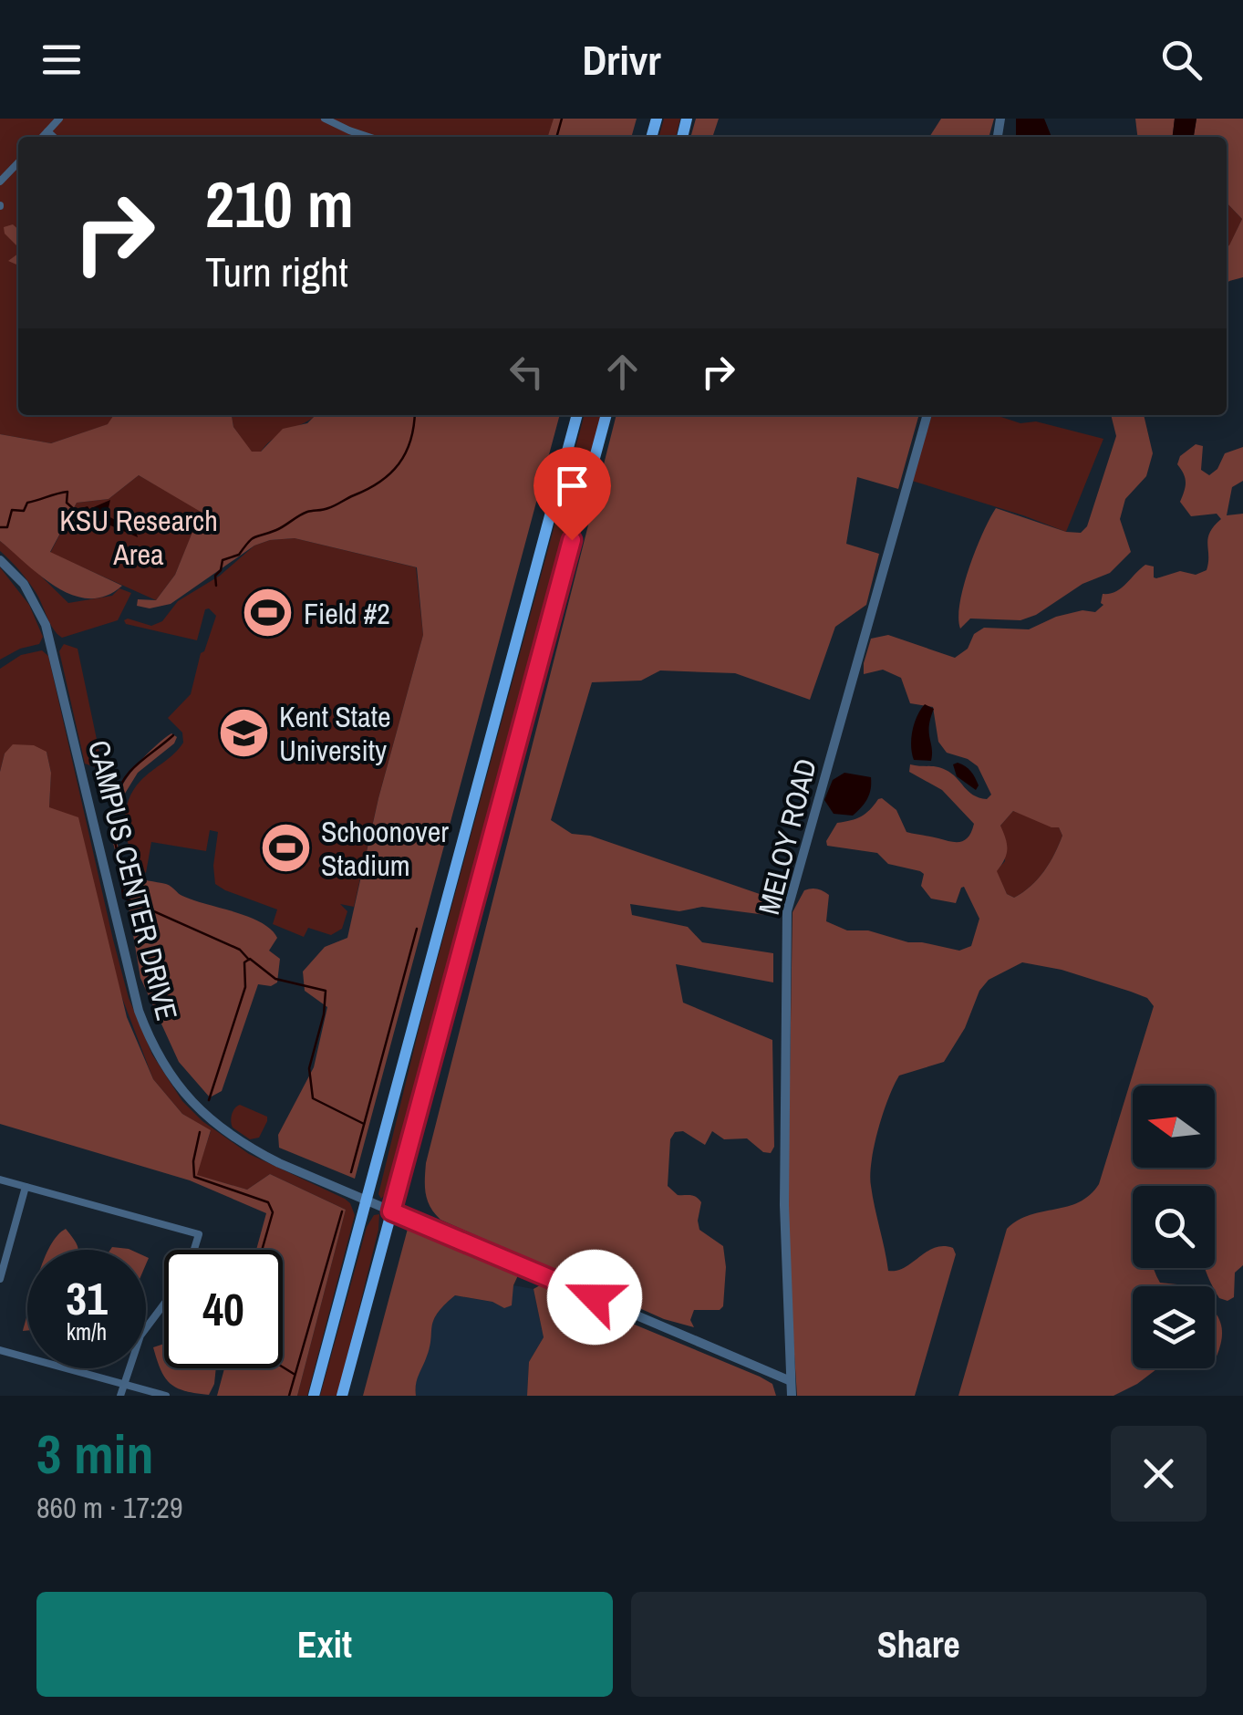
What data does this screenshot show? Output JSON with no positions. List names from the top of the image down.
{
  "streets": {
    "street": ["MELOY ROAD", "CAMPUS CENTER DRIVE"]
  },
  "crossings": [
    ["MELOY ROAD", "CAMPUS CENTER DRIVE"]
  ],
  "parks": ["KSU Research Area"],
  "places": {
    "sports": ["Field #2", "Schoonover Stadium"],
    "school or university": ["Kent State University"]
  },
  "north": "left",
  "page": {
    "header": "Drivr",
    "turn": ["210 m", "Turn right"],
    "speed": "31 km/h",
    "limit": "40",
    "heading": ["3 min", "860 m · 17:29"],
    "buttons": ["Exit", "Share"]
  }
}
